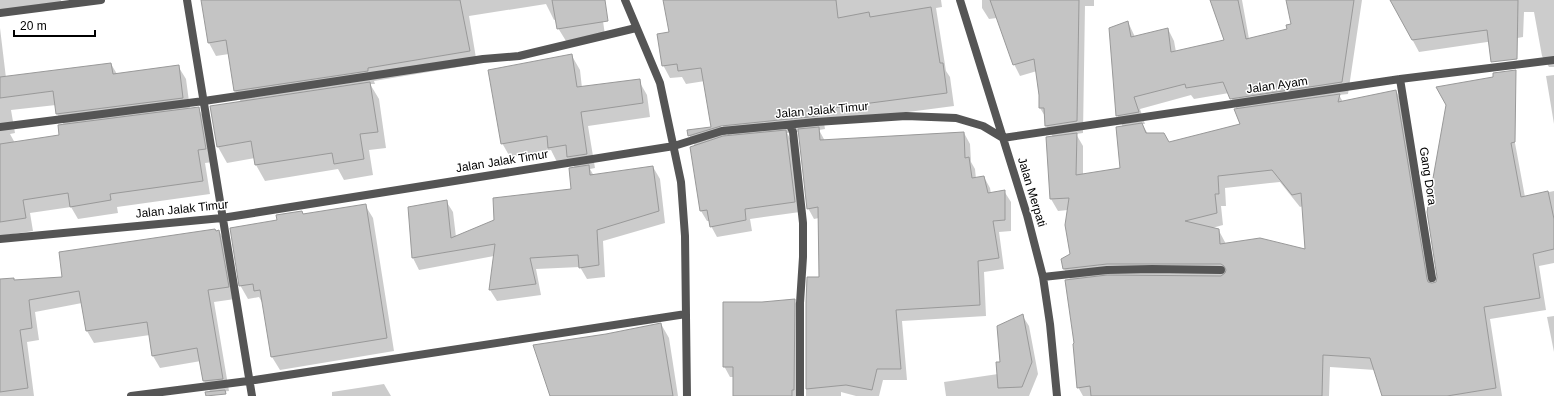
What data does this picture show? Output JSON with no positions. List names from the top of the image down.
{
  "streets": {
    "street": [
      "Jalan Ayam",
      "Jalan Jalak Timur",
      "Gang Dora",
      "Jalan Merpati"
    ]
  },
  "crossings": [
    ["Jalan Ayam", "Jalan Jalak Timur"],
    ["Jalan Ayam", "Gang Dora"],
    ["Jalan Ayam", "Jalan Merpati"],
    ["Jalan Jalak Timur", "Jalan Merpati"]
  ],
  "scale_bar": "20 m"
}
